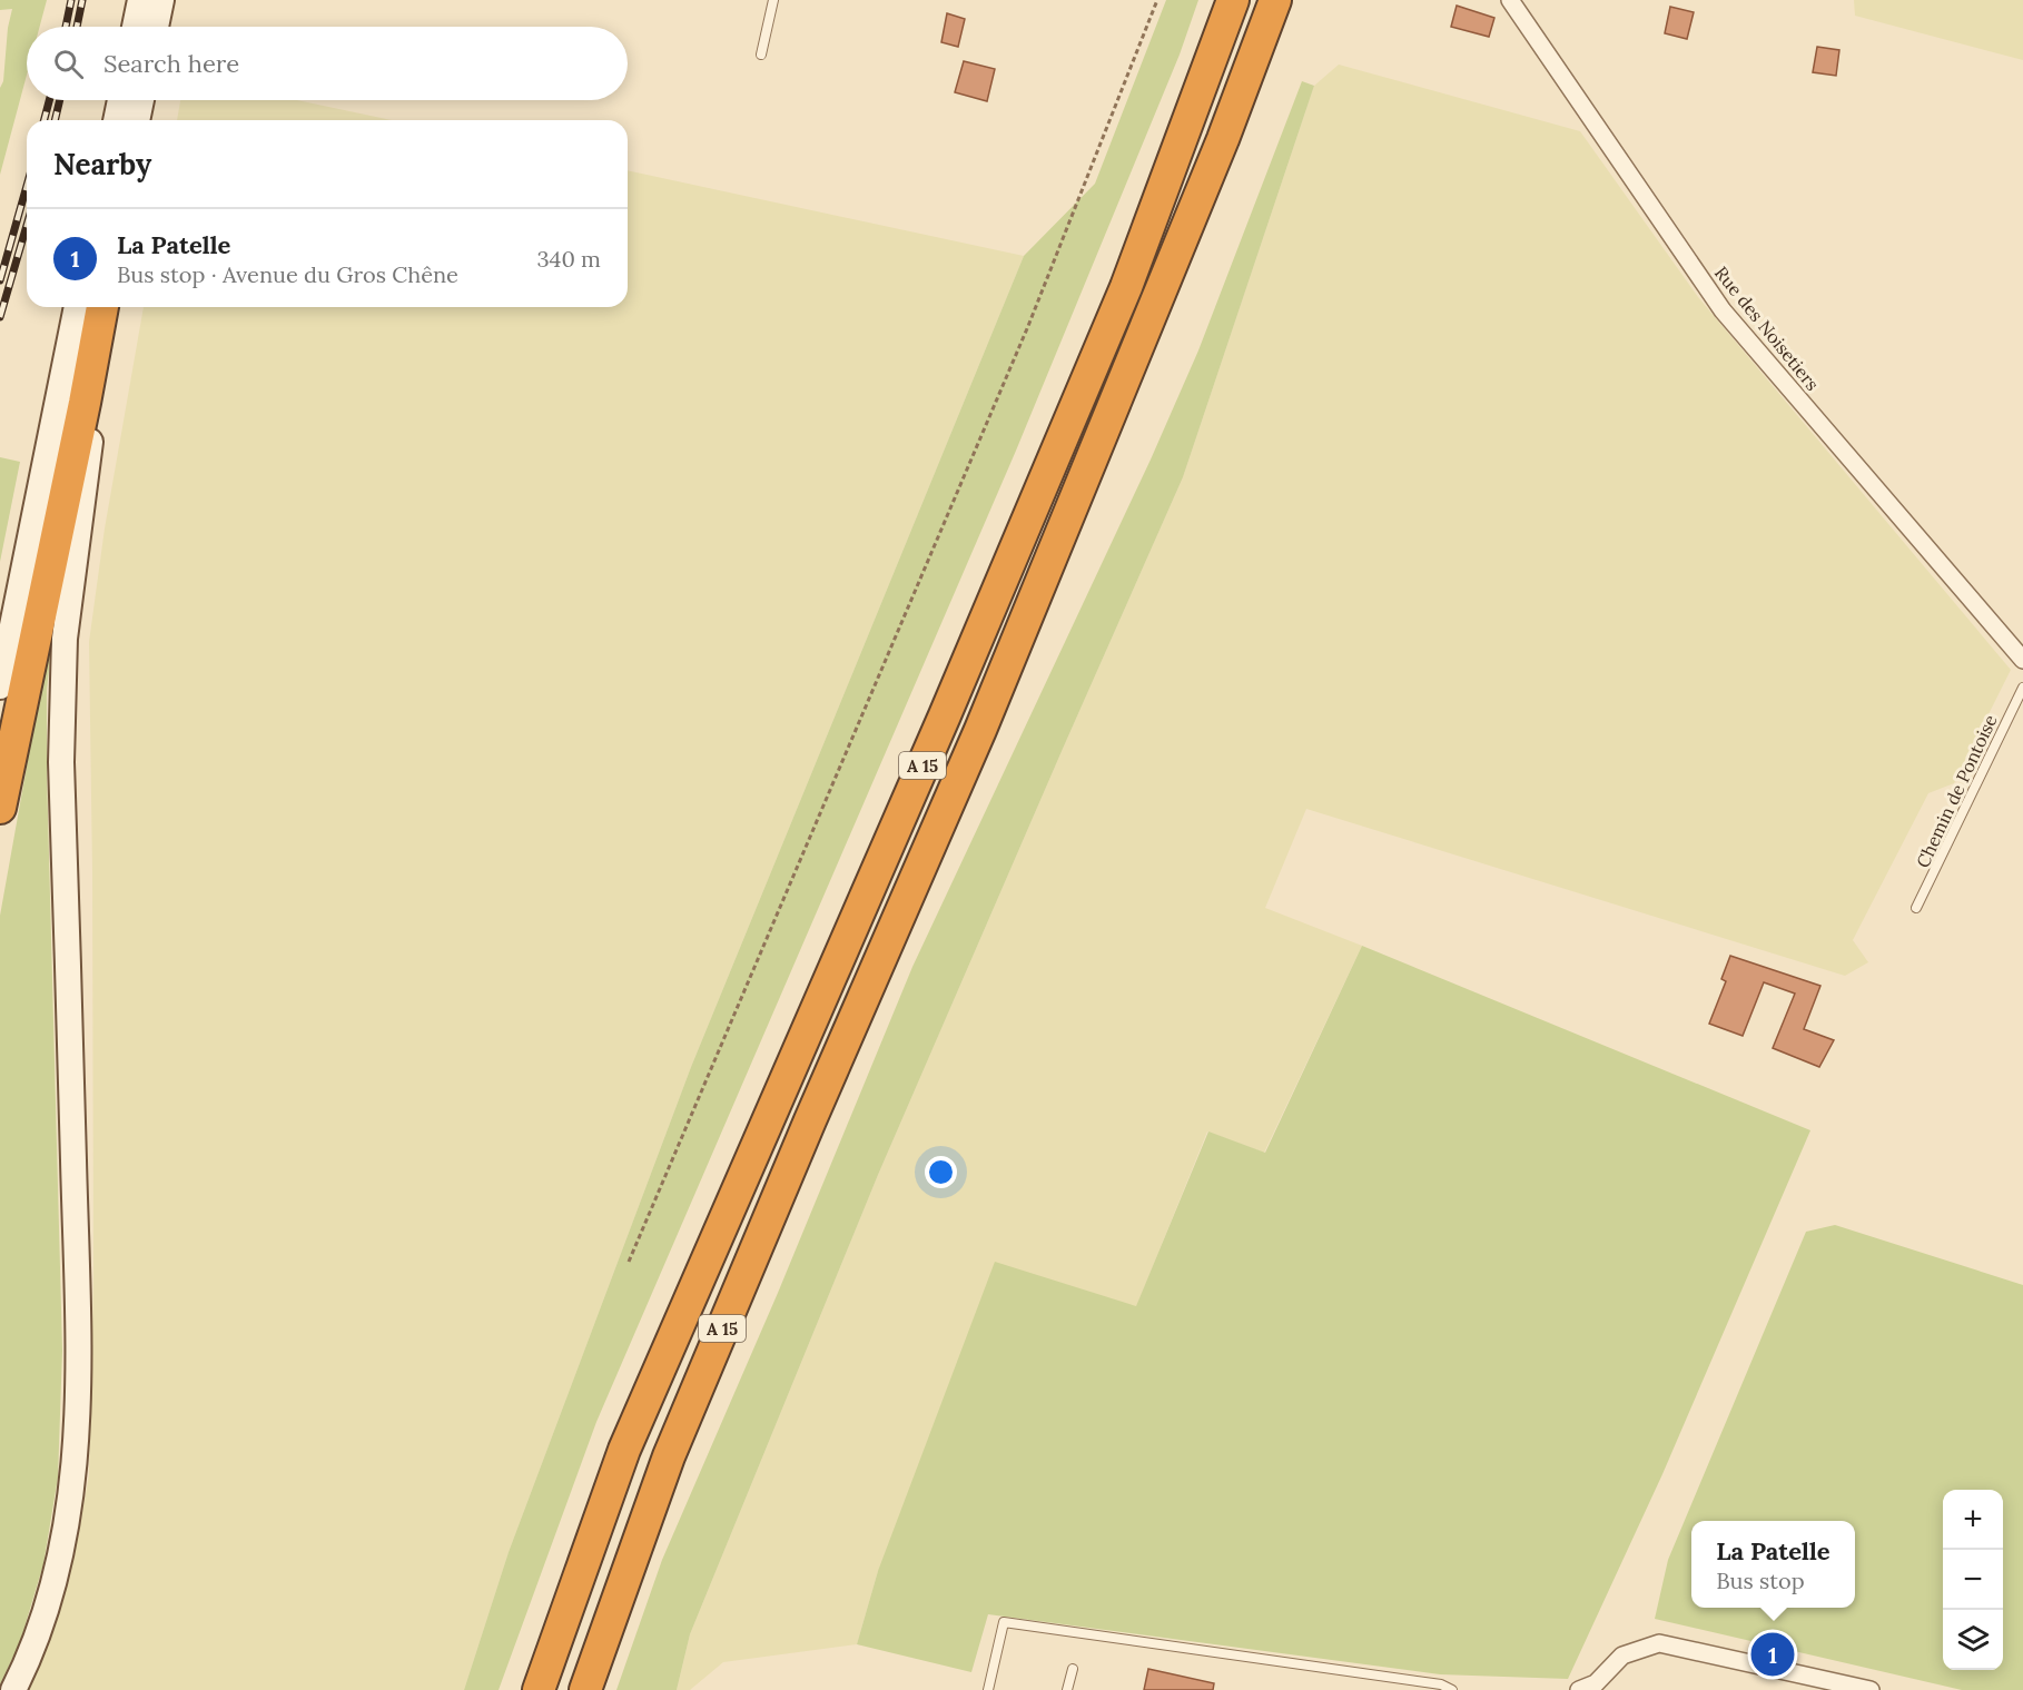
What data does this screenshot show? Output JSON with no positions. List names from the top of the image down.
{
  "streets": {
    "highway": ["A 15"],
    "street": ["Rue des Noisetiers"],
    "lane": ["Chemin de Pontoise"]
  },
  "page": {
    "search": "Search here",
    "heading": "Nearby",
    "list": [
      {
        "mark": "1",
        "name": "La Patelle",
        "note": "Bus stop · Avenue du Gros Chêne",
        "value": "340 m"
      }
    ],
    "map_buttons": ["+", "−"],
    "popup": ["La Patelle", "Bus stop"],
    "pins": "1"
  }
}
